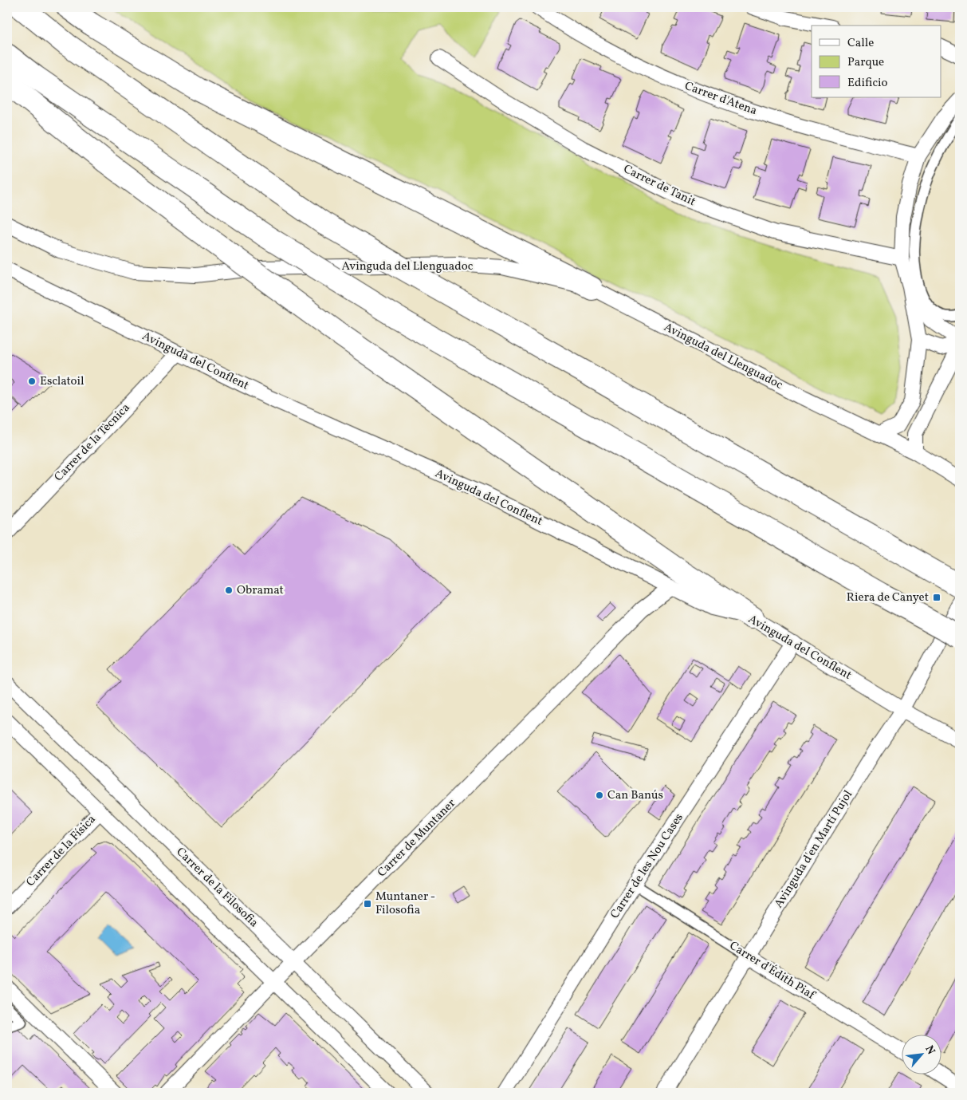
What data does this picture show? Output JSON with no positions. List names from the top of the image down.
{
  "streets": {
    "street": [
      "Carrer d'Atena",
      "Carrer de Tanit",
      "Avinguda del Llenguadoc",
      "Avinguda del Conflent",
      "Carrer de la Tècnica",
      "Carrer de Muntaner",
      "Avinguda d'en Martí Pujol",
      "Carrer de la Física",
      "Carrer de les Nou Cases",
      "Carrer de la Filosofia",
      "Carrer d'Édith Piaf"
    ]
  },
  "crossings": [
    ["Avinguda del Conflent", "Carrer de la Tècnica"],
    ["Avinguda del Conflent", "Carrer de Muntaner"],
    ["Avinguda del Conflent", "Avinguda d'en Martí Pujol"],
    ["Avinguda del Conflent", "Carrer de les Nou Cases"],
    ["Carrer de Muntaner", "Carrer de la Filosofia"],
    ["Avinguda d'en Martí Pujol", "Carrer d'Édith Piaf"],
    ["Carrer de les Nou Cases", "Carrer d'Édith Piaf"]
  ],
  "places": {
    "other": ["Esclatoil", "Obramat", "Can Banús"],
    "transit": ["Riera de Canyet", "Muntaner - Filosofia"]
  },
  "legend": ["Calle", "Parque", "Edificio"],
  "north": "top right"
}
